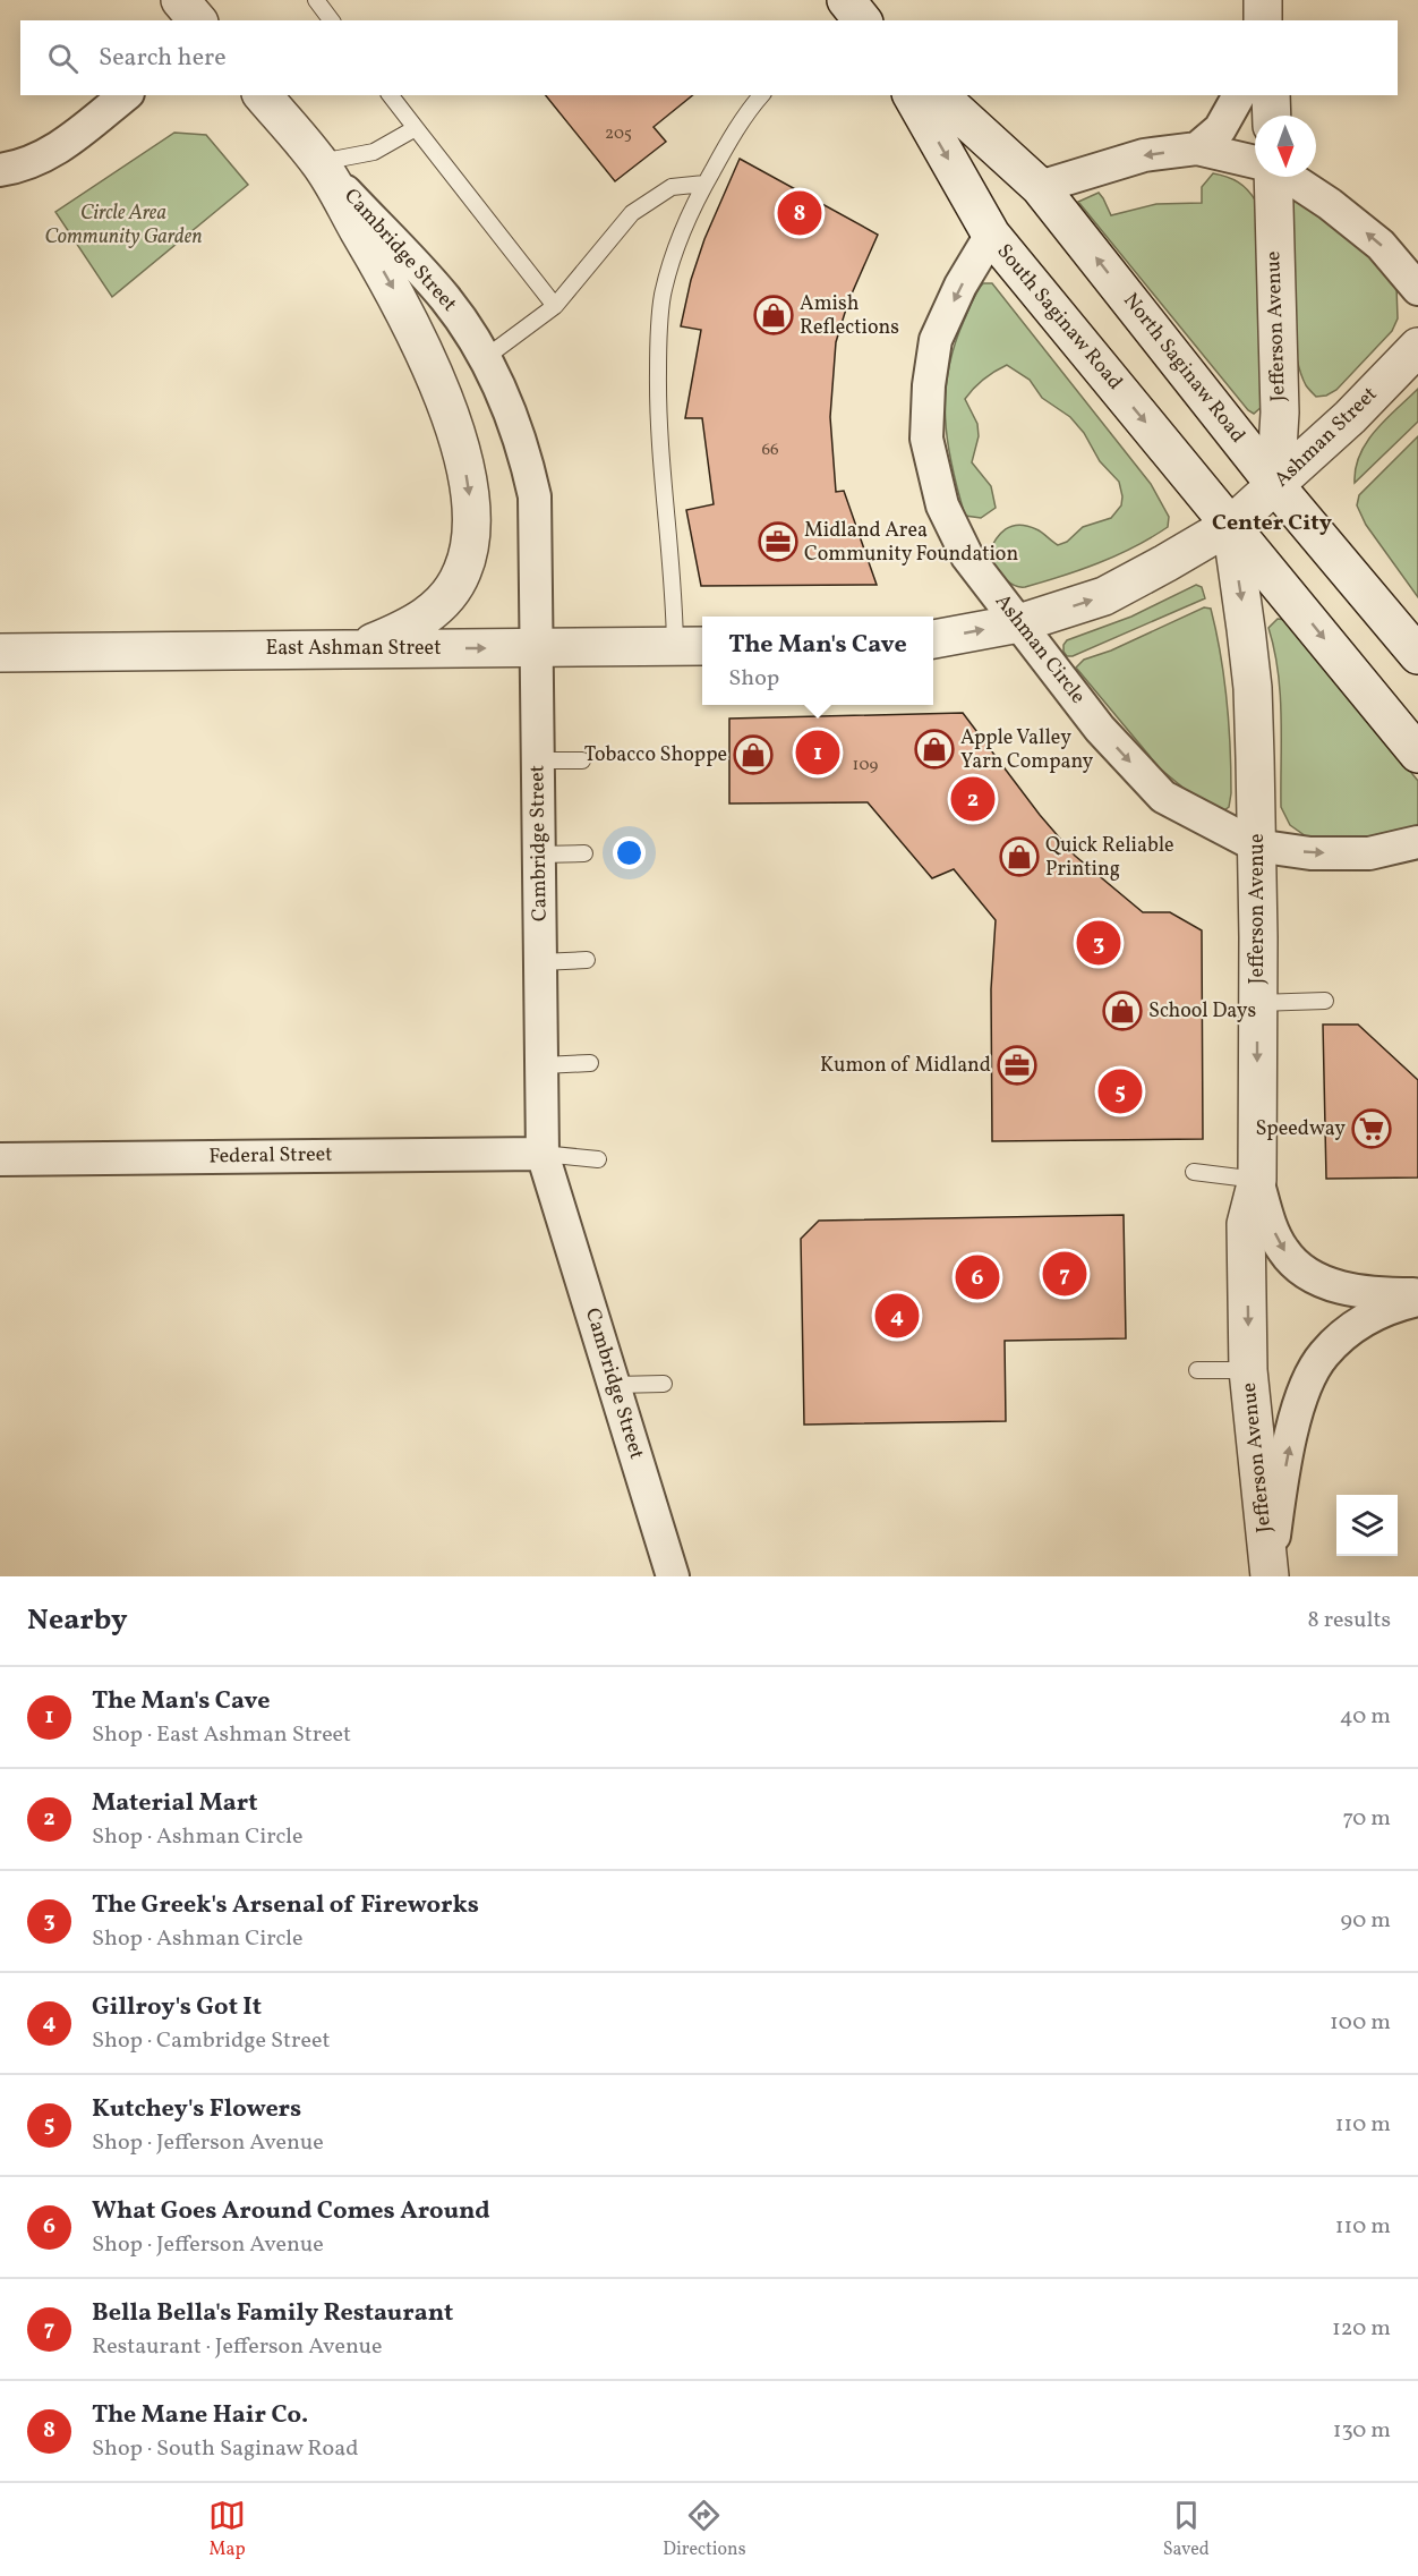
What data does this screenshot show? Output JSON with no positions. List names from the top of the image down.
{
  "streets": {
    "street": [
      "Cambridge Street",
      "South Saginaw Road",
      "Jefferson Avenue",
      "North Saginaw Road",
      "Ashman Street",
      "East Ashman Street",
      "Ashman Circle",
      "Federal Street"
    ]
  },
  "crossings": [
    ["Cambridge Street", "East Ashman Street"],
    ["Cambridge Street", "Federal Street"],
    ["South Saginaw Road", "Jefferson Avenue"],
    ["South Saginaw Road", "Ashman Street"],
    ["South Saginaw Road", "Ashman Circle"],
    ["Jefferson Avenue", "North Saginaw Road"],
    ["Jefferson Avenue", "Ashman Street"],
    ["Jefferson Avenue", "Ashman Circle"],
    ["North Saginaw Road", "Ashman Street"]
  ],
  "one_way": ["Jefferson Avenue", "Ashman Circle"],
  "districts": ["Center City"],
  "parks": ["Circle Area Community Garden"],
  "places": {
    "shop": [
      "Amish Reflections",
      "Apple Valley Yarn Company",
      "Tobacco Shoppe",
      "Quick Reliable Printing",
      "School Days"
    ],
    "office": ["Midland Area Community Foundation", "Kumon of Midland"],
    "supermarket": ["Speedway"]
  },
  "house_numbers": ["205", "66", "109"],
  "north": "bottom",
  "page": {
    "search": "Search here",
    "pins": [
      "8",
      "1",
      "2",
      "3",
      "5",
      "7",
      "6",
      "4"
    ],
    "popup": ["The Man's Cave", "Shop"],
    "heading": ["Nearby", "8 results"],
    "list": [
      {
        "mark": "1",
        "name": "The Man's Cave",
        "note": "Shop · East Ashman Street",
        "value": "40 m"
      },
      {
        "mark": "2",
        "name": "Material Mart",
        "note": "Shop · Ashman Circle",
        "value": "70 m"
      },
      {
        "mark": "3",
        "name": "The Greek's Arsenal of Fireworks",
        "note": "Shop · Ashman Circle",
        "value": "90 m"
      },
      {
        "mark": "4",
        "name": "Gillroy's Got It",
        "note": "Shop · Cambridge Street",
        "value": "100 m"
      },
      {
        "mark": "5",
        "name": "Kutchey's Flowers",
        "note": "Shop · Jefferson Avenue",
        "value": "110 m"
      },
      {
        "mark": "6",
        "name": "What Goes Around Comes Around",
        "note": "Shop · Jefferson Avenue",
        "value": "110 m"
      },
      {
        "mark": "7",
        "name": "Bella Bella's Family Restaurant",
        "note": "Restaurant · Jefferson Avenue",
        "value": "120 m"
      },
      {
        "mark": "8",
        "name": "The Mane Hair Co.",
        "note": "Shop · South Saginaw Road",
        "value": "130 m"
      }
    ],
    "nav": ["Map", "Directions", "Saved"]
  }
}
